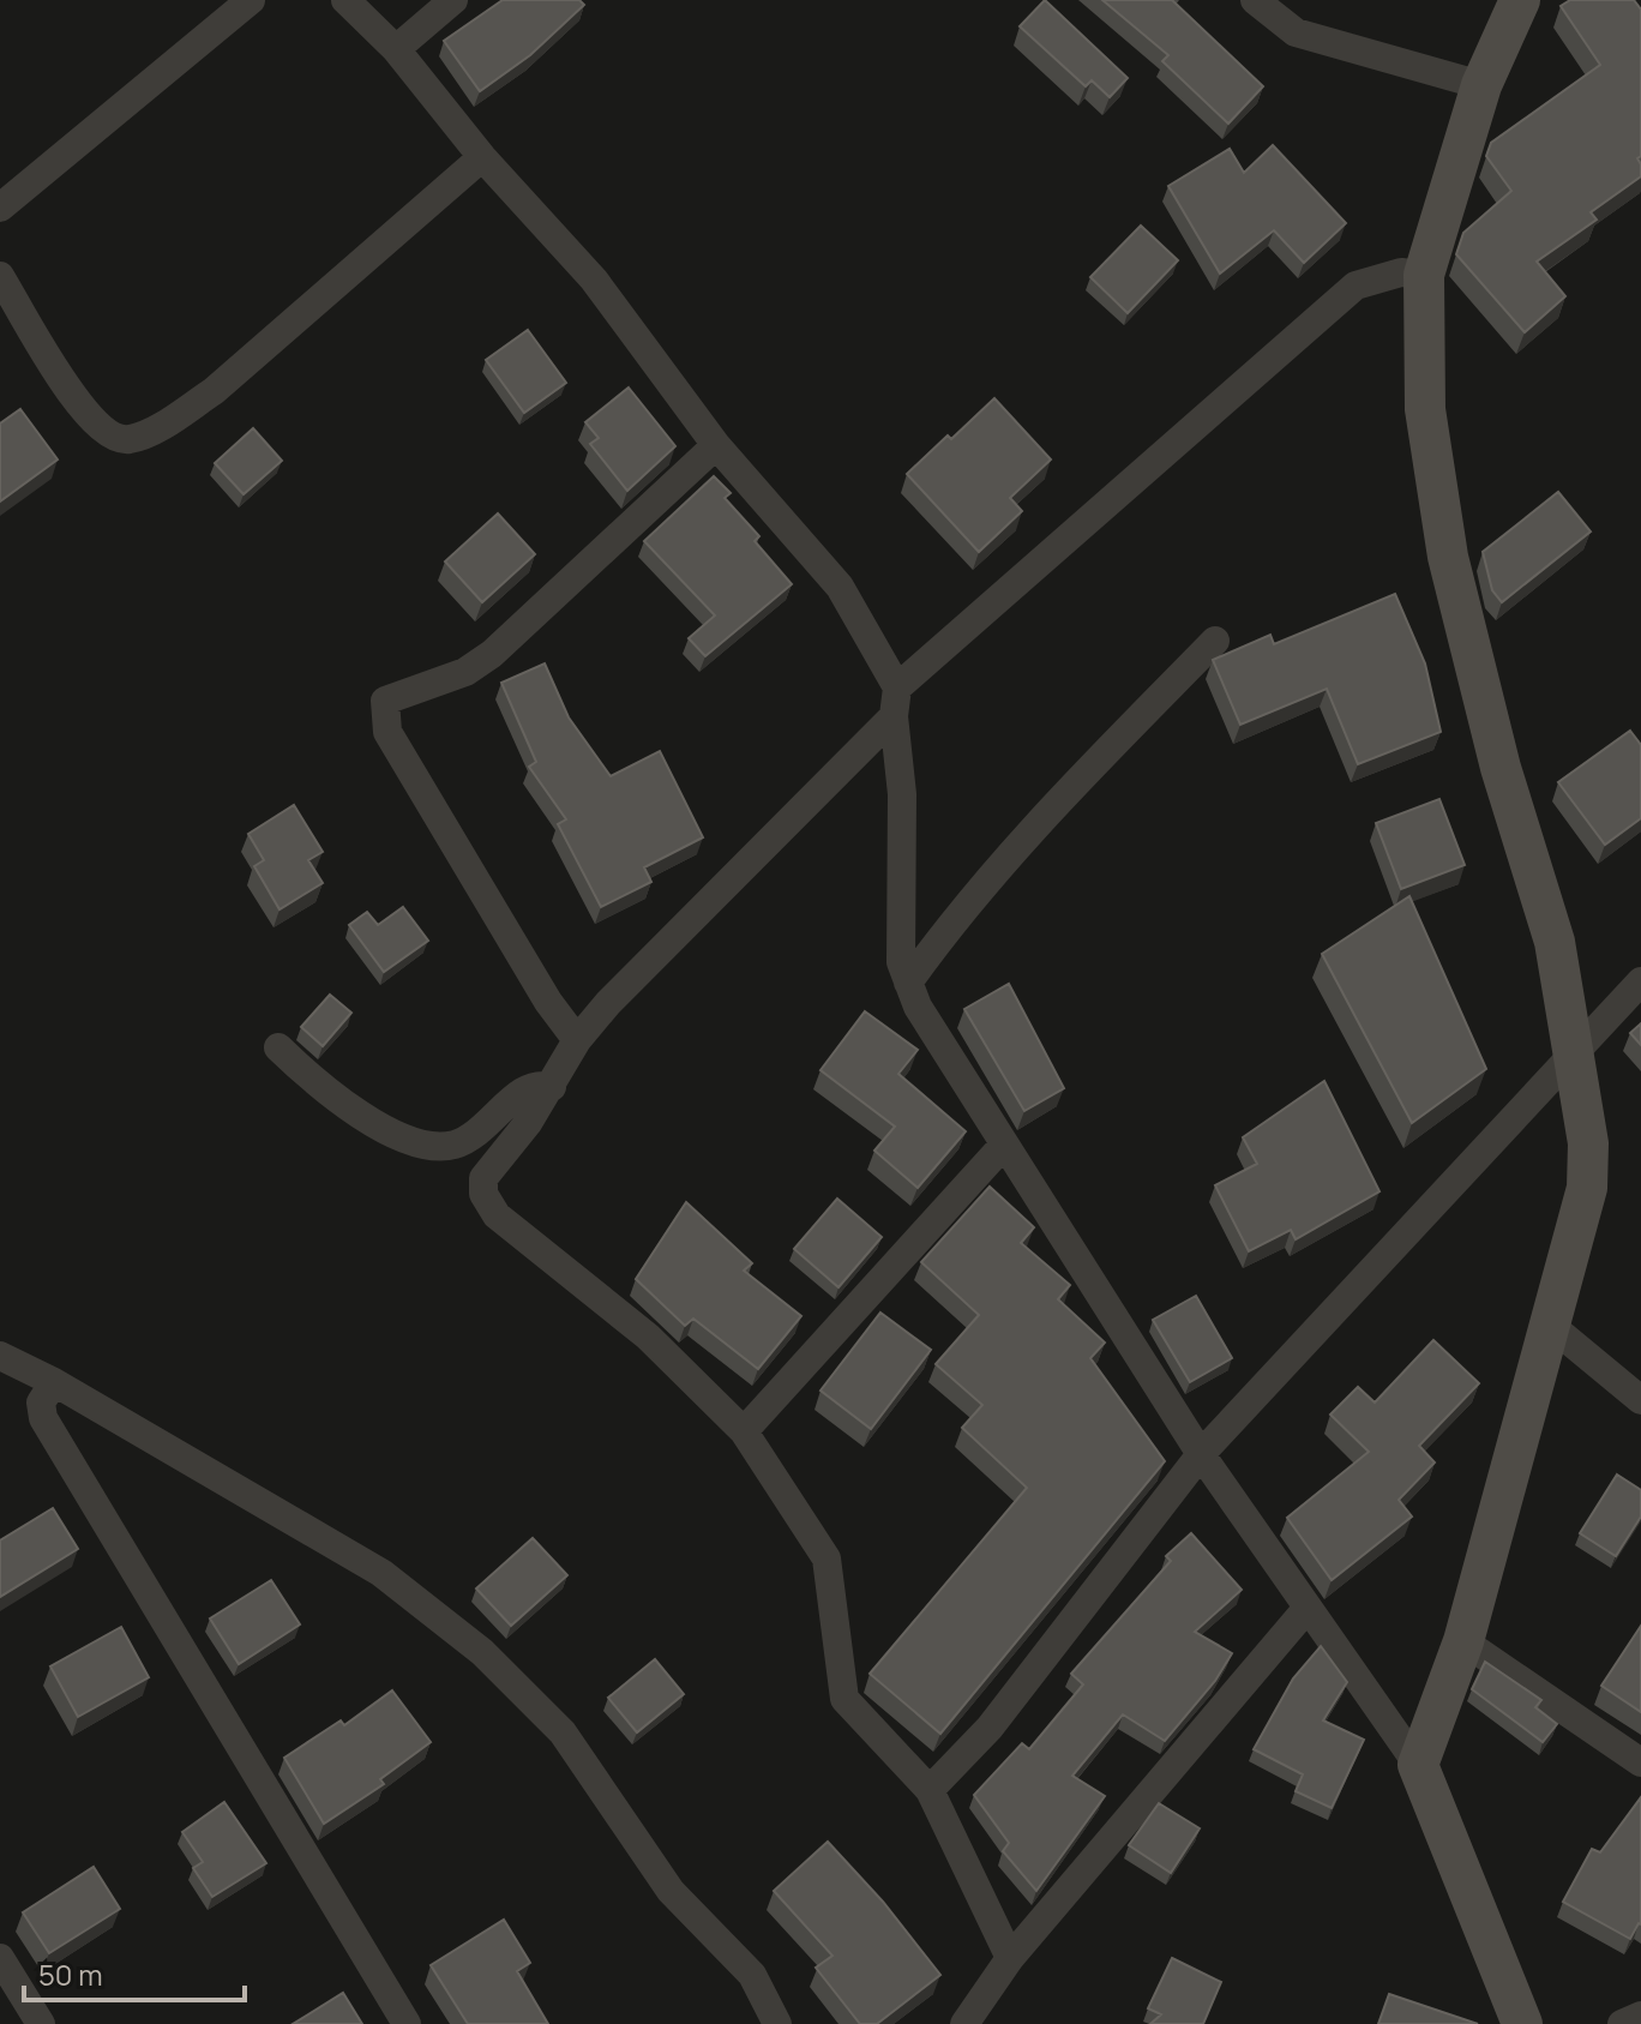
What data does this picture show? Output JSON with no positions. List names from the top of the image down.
{
  "scale_bar": "50 m"
}
